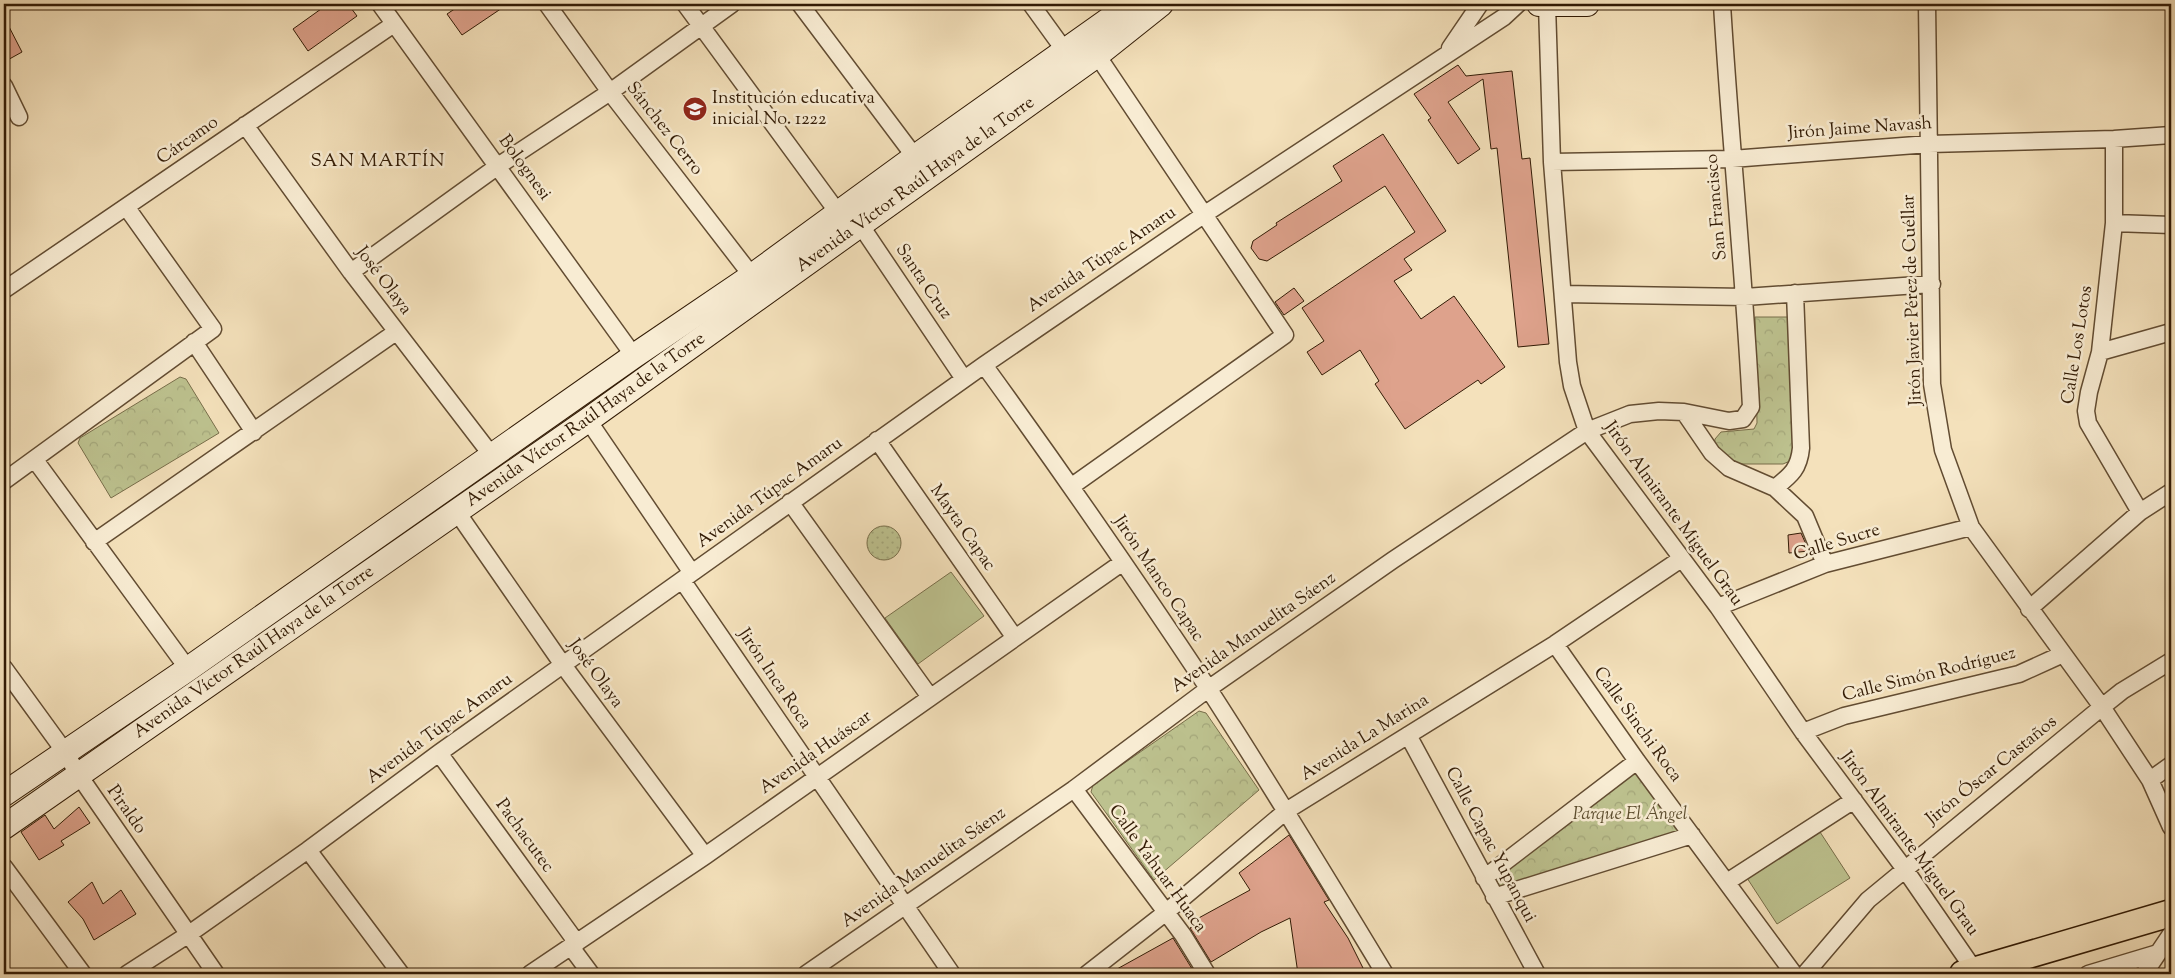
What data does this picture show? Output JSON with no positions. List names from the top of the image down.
{
  "streets": {
    "main road": ["Avenida Víctor Raúl Haya de la Torre"],
    "street": [
      "Sánchez Cerro",
      "Jirón Jaime Navash",
      "Cárcamo",
      "Bolognesi",
      "San Francisco",
      "Avenida Túpac Amaru",
      "José Olaya",
      "Santa Cruz",
      "Jirón Javier Pérez de Cuéllar",
      "Calle Los Lotos",
      "Jirón Almirante Miguel Grau",
      "Mayta Capac",
      "Calle Sucre",
      "Jirón Manco Capac",
      "Avenida Manuelita Sáenz",
      "Calle Simón Rodríguez",
      "Jirón Inca Roca",
      "Calle Sinchi Roca",
      "Avenida La Marina",
      "Avenida Huáscar",
      "Jirón Óscar Castaños",
      "Piraldo",
      "Pachacutec",
      "Calle Capac Yupanqui",
      "Calle Yahuar Huaca"
    ]
  },
  "crossings": [
    ["Sánchez Cerro", "Avenida Víctor Raúl Haya de la Torre"],
    ["Jirón Jaime Navash", "San Francisco"],
    ["Jirón Jaime Navash", "Jirón Javier Pérez de Cuéllar"],
    ["Jirón Jaime Navash", "Calle Los Lotos"],
    ["Jirón Jaime Navash", "Jirón Almirante Miguel Grau"],
    ["Cárcamo", "Bolognesi"],
    ["Cárcamo", "José Olaya"],
    ["Bolognesi", "Avenida Víctor Raúl Haya de la Torre"],
    ["Avenida Víctor Raúl Haya de la Torre", "José Olaya"],
    ["Avenida Víctor Raúl Haya de la Torre", "Santa Cruz"],
    ["Avenida Víctor Raúl Haya de la Torre", "Jirón Inca Roca"],
    ["Avenida Víctor Raúl Haya de la Torre", "Piraldo"],
    ["San Francisco", "Avenida Manuelita Sáenz"],
    ["Avenida Túpac Amaru", "José Olaya"],
    ["Avenida Túpac Amaru", "Santa Cruz"],
    ["Avenida Túpac Amaru", "Mayta Capac"],
    ["Avenida Túpac Amaru", "Jirón Manco Capac"],
    ["Avenida Túpac Amaru", "Jirón Inca Roca"],
    ["Avenida Túpac Amaru", "Piraldo"],
    ["Avenida Túpac Amaru", "Pachacutec"],
    ["José Olaya", "Avenida Huáscar"],
    ["Jirón Javier Pérez de Cuéllar", "Calle Sucre"],
    ["Jirón Javier Pérez de Cuéllar", "Calle Simón Rodríguez"],
    ["Jirón Javier Pérez de Cuéllar", "Jirón Óscar Castaños"],
    ["Jirón Almirante Miguel Grau", "Calle Sucre"],
    ["Jirón Almirante Miguel Grau", "Avenida Manuelita Sáenz"],
    ["Jirón Almirante Miguel Grau", "Calle Simón Rodríguez"],
    ["Jirón Almirante Miguel Grau", "Avenida La Marina"],
    ["Jirón Almirante Miguel Grau", "Jirón Óscar Castaños"],
    ["Mayta Capac", "Avenida Huáscar"],
    ["Jirón Manco Capac", "Avenida Manuelita Sáenz"],
    ["Jirón Manco Capac", "Avenida La Marina"],
    ["Jirón Manco Capac", "Avenida Huáscar"],
    ["Avenida Manuelita Sáenz", "Jirón Inca Roca"],
    ["Avenida Manuelita Sáenz", "Calle Yahuar Huaca"],
    ["Jirón Inca Roca", "Avenida Huáscar"],
    ["Calle Sinchi Roca", "Avenida La Marina"],
    ["Avenida La Marina", "Calle Capac Yupanqui"],
    ["Avenida La Marina", "Calle Yahuar Huaca"],
    ["Avenida Huáscar", "Pachacutec"]
  ],
  "districts": ["SAN MARTÍN"],
  "parks": ["Parque El Ángel"],
  "places": {
    "school or university": ["Institución educativa inicial No. 1222"]
  }
}
